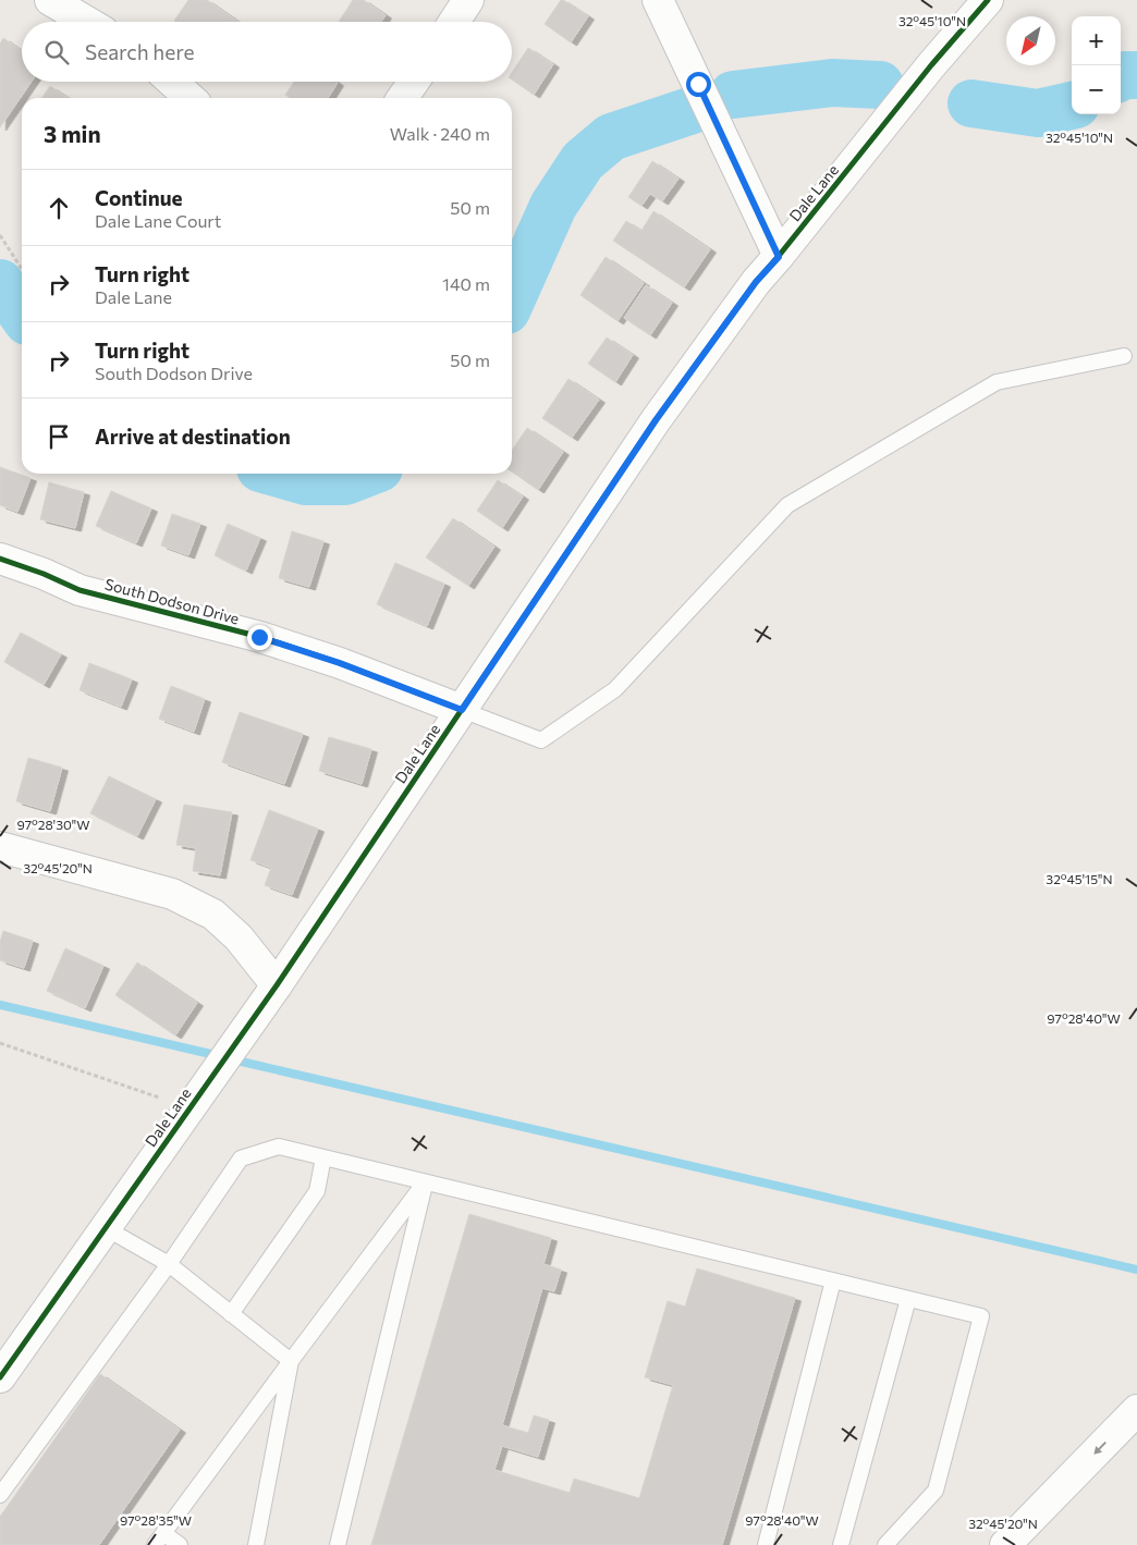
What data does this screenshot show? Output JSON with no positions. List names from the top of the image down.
{
  "streets": {
    "street": ["Dale Lane", "South Dodson Drive"]
  },
  "crossings": [
    ["Dale Lane", "South Dodson Drive"]
  ],
  "north": "bottom left",
  "page": {
    "map_buttons": ["+", "−"],
    "search": "Search here",
    "heading": ["3 min", "Walk · 240 m"],
    "list": [
      ["Continue", "Dale Lane Court", "50 m"],
      ["Turn right", "Dale Lane", "140 m"],
      ["Turn right", "South Dodson Drive", "50 m"],
      "Arrive at destination"
    ]
  },
  "coordinates": [
    "32°45'10\"N",
    "97°28'30\"W",
    "32°45'20\"N",
    "32°45'15\"N",
    "97°28'40\"W",
    "97°28'35\"W"
  ]
}
